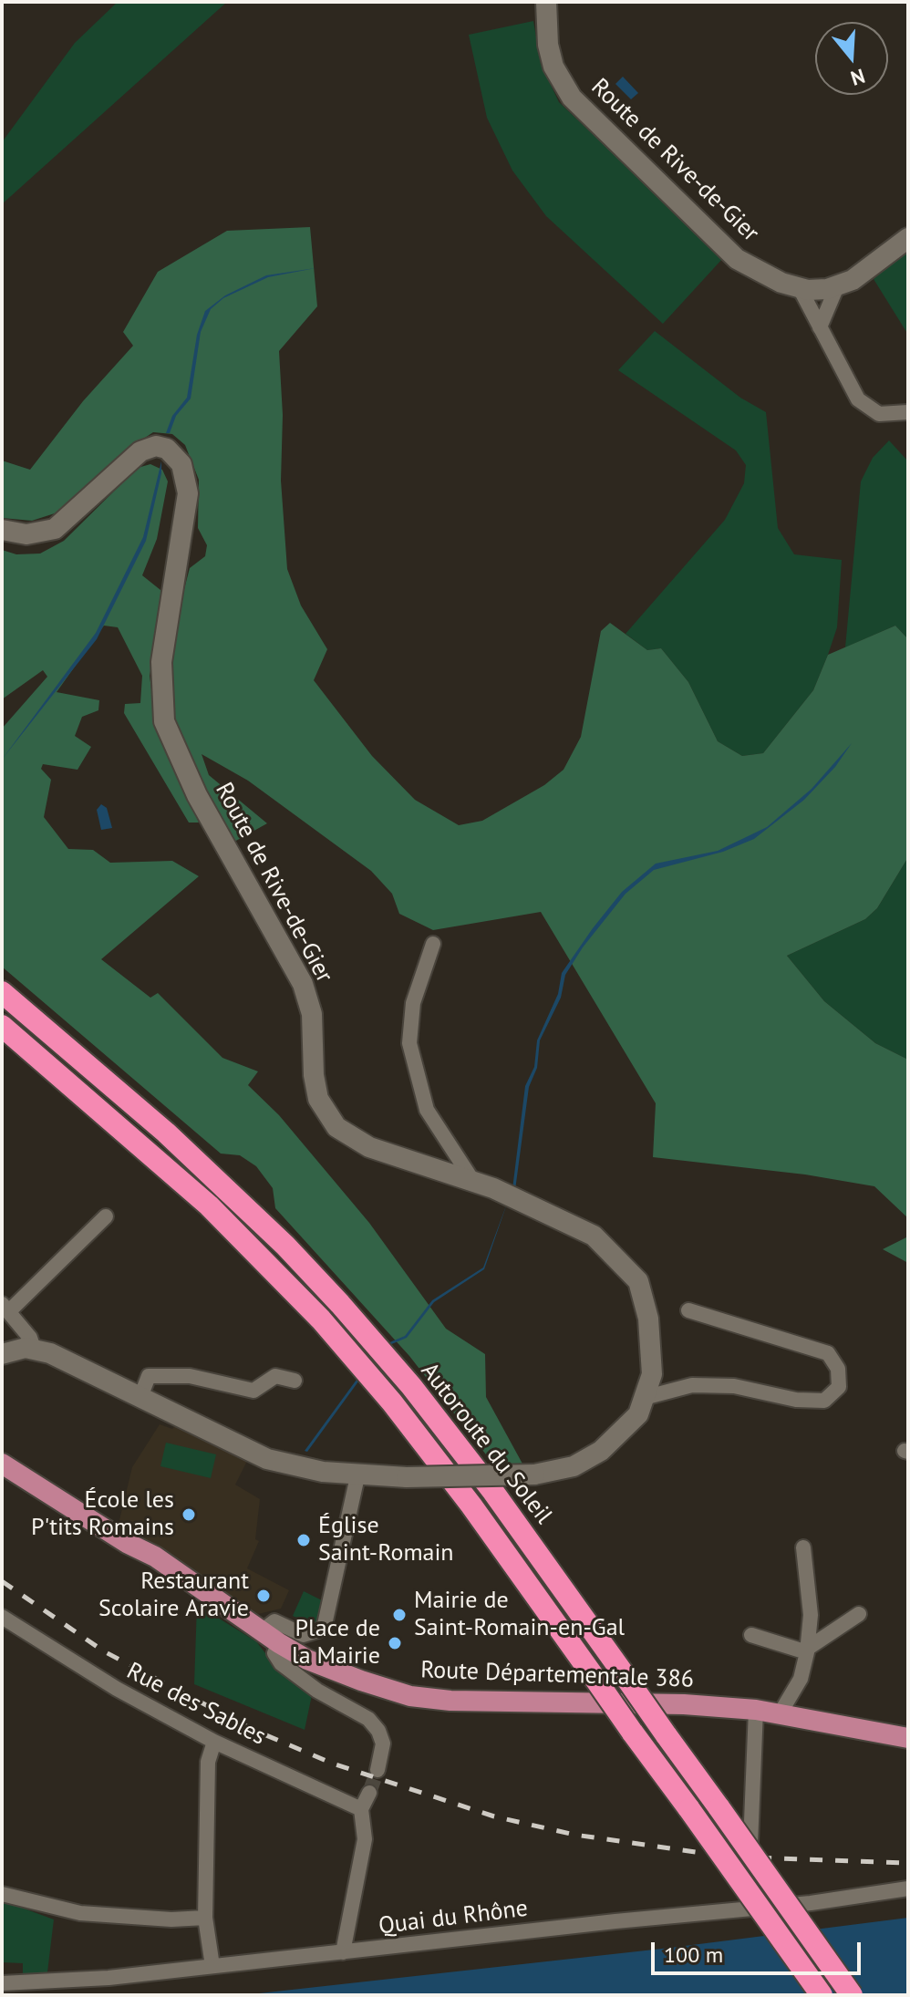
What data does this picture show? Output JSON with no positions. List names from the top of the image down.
{
  "streets": {
    "highway": ["Autoroute du Soleil"],
    "main road": ["Route de Rive-de-Gier", "Route Départementale 386"],
    "street": ["Rue des Sables", "Quai du Rhône"]
  },
  "places": [
    "École les P'tits Romains",
    "Église Saint-Romain",
    "Restaurant Scolaire Aravie",
    "Mairie de Saint-Romain-en-Gal",
    "Place de la Mairie"
  ],
  "scale_bar": "100 m",
  "north": "bottom"
}
